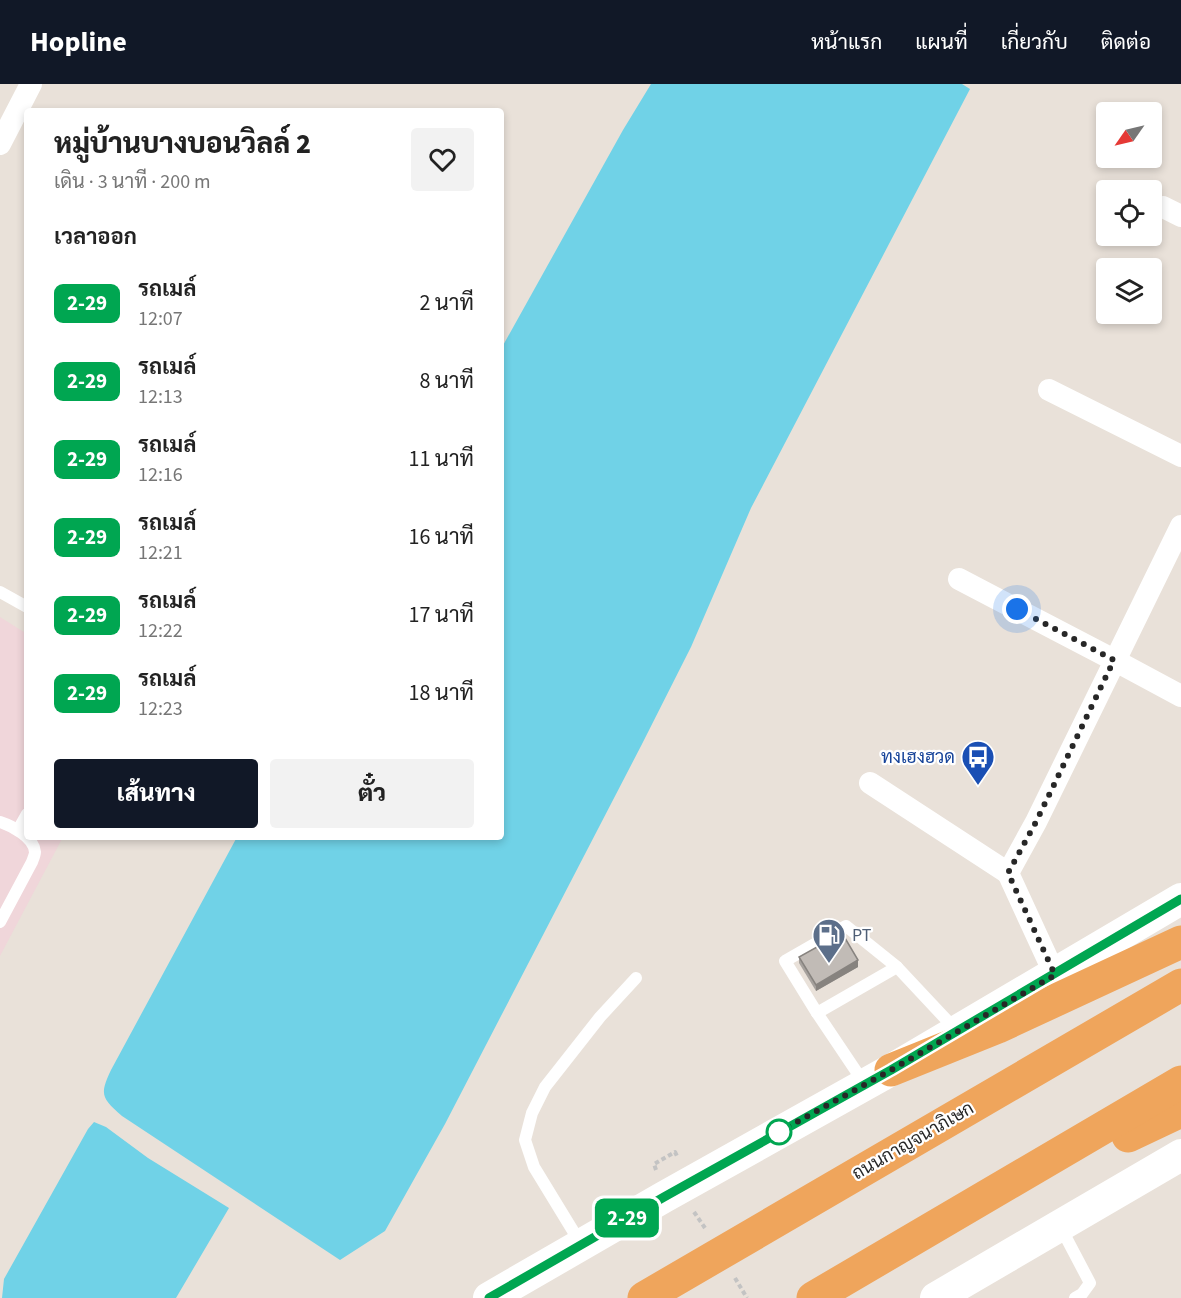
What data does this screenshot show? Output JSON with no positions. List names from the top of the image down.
{
  "streets": {
    "highway": ["ถนนกาญจนาภิเษก"]
  },
  "places": {
    "bus stop": ["ทงเฮงฮวด"],
    "fuel station": ["PT"]
  },
  "lines": ["bus line 2-29"],
  "north": "bottom left",
  "page": {
    "header": "Hopline",
    "nav": [
      "หน้าแรก",
      "แผนที่",
      "เกี่ยวกับ",
      "ติดต่อ"
    ],
    "on_map": "2-29",
    "heading": [
      ["หมู่บ้านบางบอนวิลล์ 2", "เดิน · 3 นาที · 200 m"],
      "เวลาออก"
    ],
    "list": [
      {
        "mark": "2-29",
        "name": "รถเมล์",
        "note": "12:07",
        "value": "2 นาที"
      },
      {
        "mark": "2-29",
        "name": "รถเมล์",
        "note": "12:13",
        "value": "8 นาที"
      },
      {
        "mark": "2-29",
        "name": "รถเมล์",
        "note": "12:16",
        "value": "11 นาที"
      },
      {
        "mark": "2-29",
        "name": "รถเมล์",
        "note": "12:21",
        "value": "16 นาที"
      },
      {
        "mark": "2-29",
        "name": "รถเมล์",
        "note": "12:22",
        "value": "17 นาที"
      },
      {
        "mark": "2-29",
        "name": "รถเมล์",
        "note": "12:23",
        "value": "18 นาที"
      }
    ],
    "buttons": ["เส้นทาง", "ตั๋ว"]
  }
}
